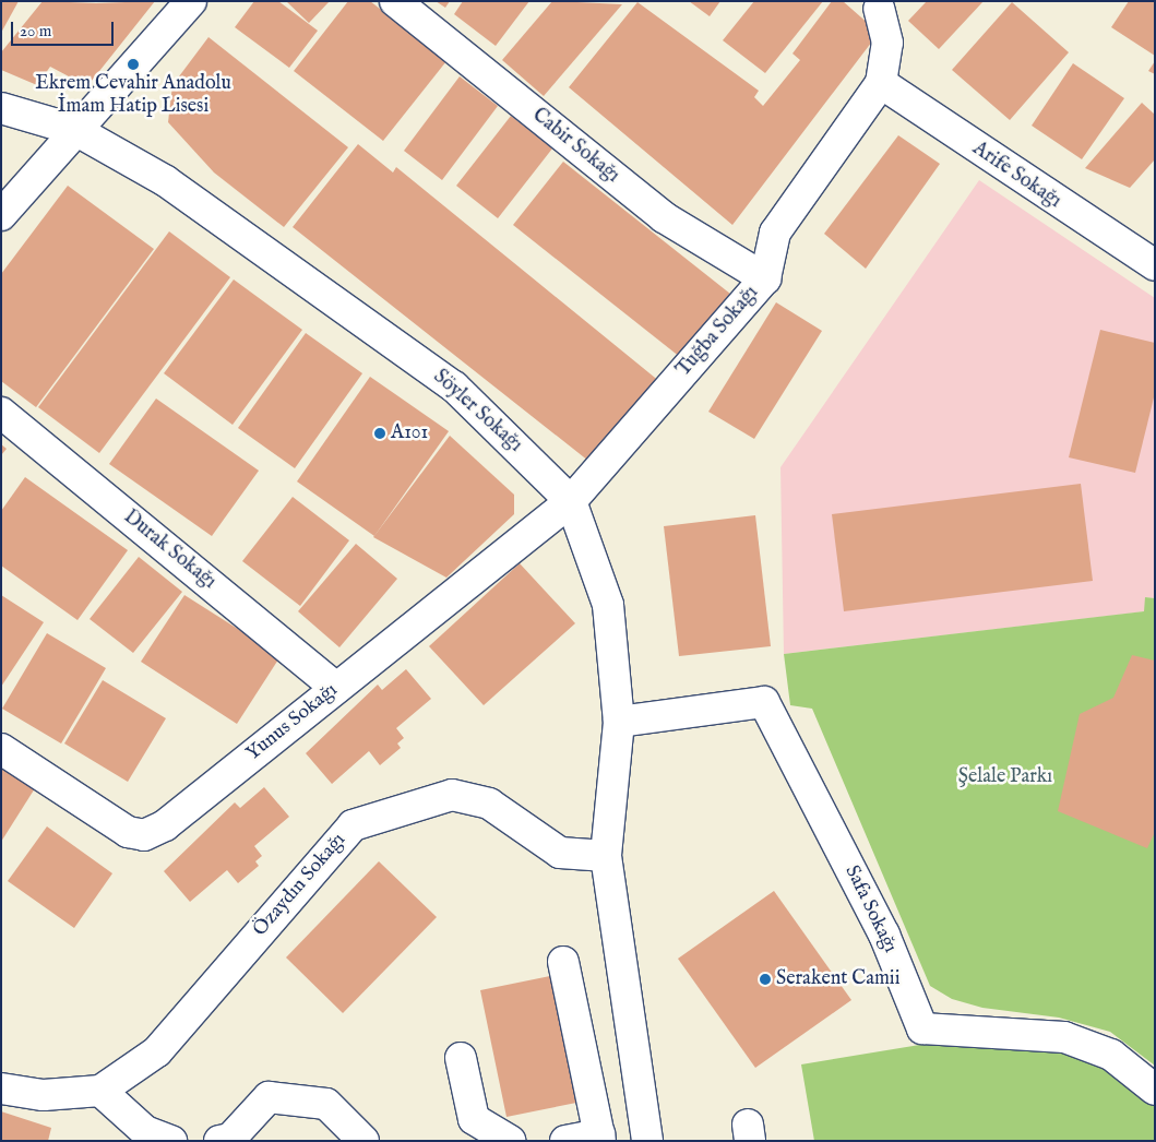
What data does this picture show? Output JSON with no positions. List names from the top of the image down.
{
  "streets": {
    "street": [
      "Cabir Sokağı",
      "Arife Sokağı",
      "Tuğba Sokağı",
      "Söyler Sokağı",
      "Durak Sokağı",
      "Yunus Sokağı",
      "Özaydın Sokağı",
      "Safa Sokağı"
    ]
  },
  "crossings": [
    ["Cabir Sokağı", "Tuğba Sokağı"],
    ["Arife Sokağı", "Tuğba Sokağı"],
    ["Tuğba Sokağı", "Söyler Sokağı"],
    ["Tuğba Sokağı", "Yunus Sokağı"],
    ["Söyler Sokağı", "Yunus Sokağı"],
    ["Söyler Sokağı", "Özaydın Sokağı"],
    ["Söyler Sokağı", "Safa Sokağı"],
    ["Durak Sokağı", "Yunus Sokağı"]
  ],
  "parks": ["Şelale Parkı"],
  "places": ["Ekrem Cevahir Anadolu İmam Hatip Lisesi", "A101", "Serakent Camii"],
  "scale_bar": "20 m"
}
